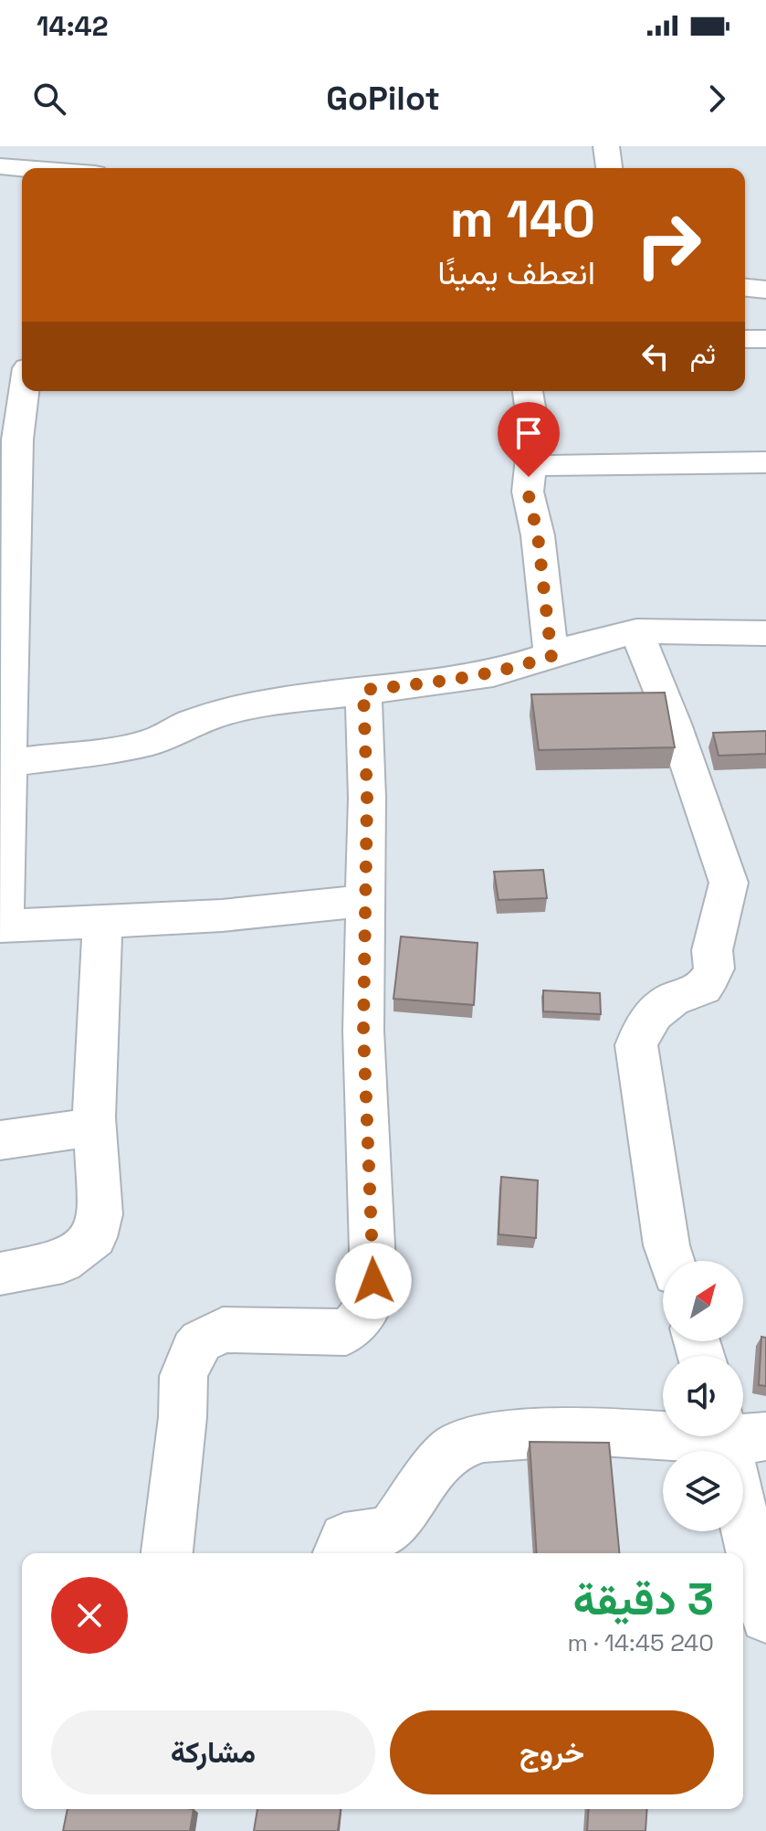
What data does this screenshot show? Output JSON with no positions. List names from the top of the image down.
{
  "north": "top right",
  "page": {
    "status": "14:42",
    "header": "GoPilot",
    "turn": ["140 m", "انعطف يمينًا"],
    "then": "ثم",
    "heading": ["3 دقيقة", "240 m · 14:45"],
    "buttons": ["خروج", "مشاركة"]
  }
}
